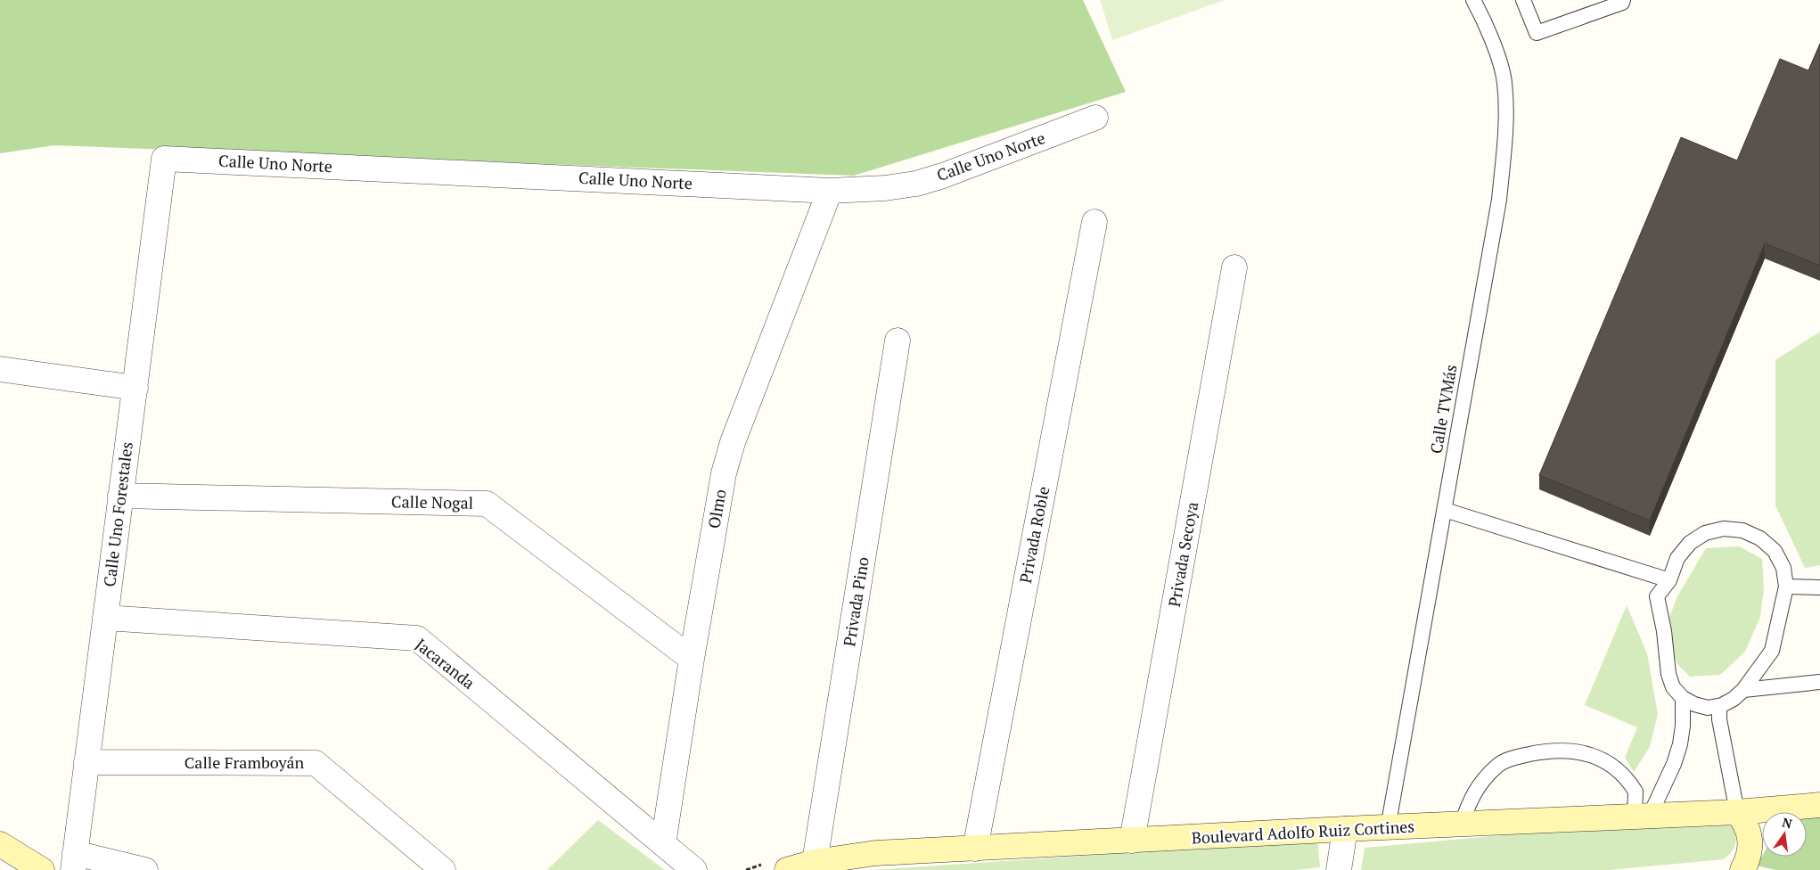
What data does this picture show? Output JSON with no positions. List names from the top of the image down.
{
  "streets": {
    "main road": ["Boulevard Adolfo Ruiz Cortines"],
    "street": [
      "Calle Uno Norte",
      "Calle Nogal",
      "Olmo",
      "Calle Uno Forestales",
      "Privada Roble",
      "Privada Secoya",
      "Privada Pino",
      "Jacaranda",
      "Calle Framboyán"
    ],
    "lane": ["Calle TVMás"]
  },
  "crossings": [
    ["Calle Uno Norte", "Olmo"],
    ["Calle Uno Norte", "Calle Uno Forestales"],
    ["Calle TVMás", "Boulevard Adolfo Ruiz Cortines"],
    ["Calle Nogal", "Olmo"],
    ["Calle Nogal", "Calle Uno Forestales"],
    ["Olmo", "Jacaranda"],
    ["Calle Uno Forestales", "Jacaranda"],
    ["Calle Uno Forestales", "Calle Framboyán"],
    ["Privada Roble", "Boulevard Adolfo Ruiz Cortines"],
    ["Privada Secoya", "Boulevard Adolfo Ruiz Cortines"],
    ["Privada Pino", "Boulevard Adolfo Ruiz Cortines"]
  ],
  "north": "top"
}
